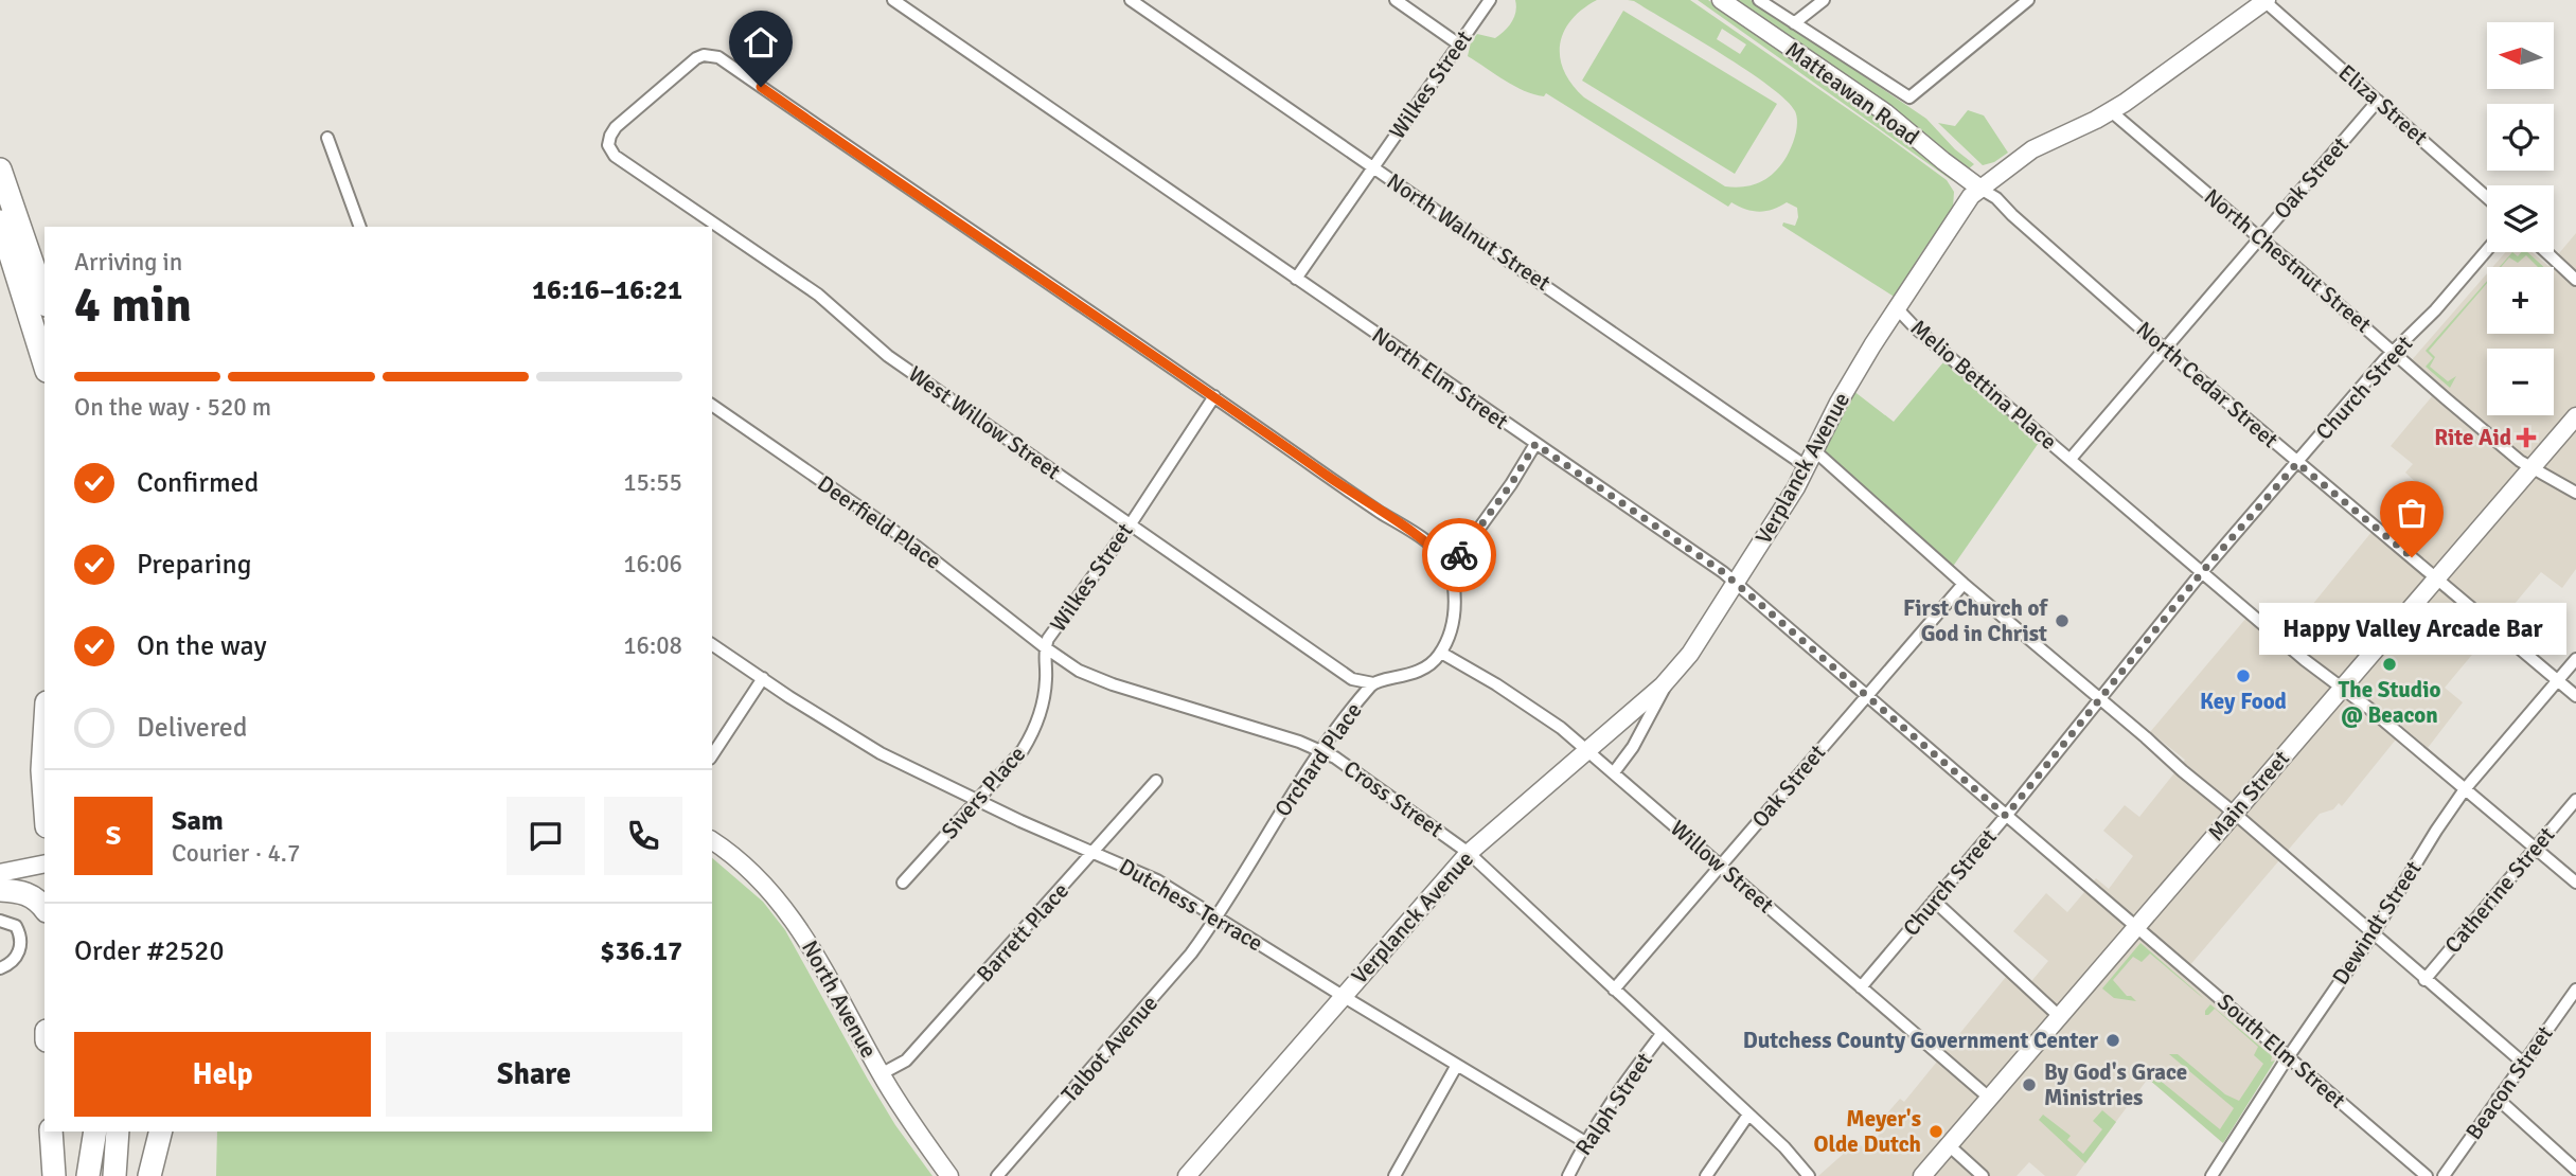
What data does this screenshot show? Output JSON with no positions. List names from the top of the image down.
{
  "streets": {
    "street": [
      "Wilkes Street",
      "Matteawan Road",
      "Eliza Street",
      "Oak Street",
      "North Walnut Street",
      "North Chestnut Street",
      "North Elm Street",
      "Melio Bettina Place",
      "North Cedar Street",
      "Church Street",
      "West Willow Street",
      "Verplanck Avenue",
      "Deerfield Place",
      "Orchard Place",
      "Sivers Place",
      "Main Street",
      "Cross Street",
      "Willow Street",
      "Catherine Street",
      "Dutchess Terrace",
      "Dewindt Street",
      "Barrett Place",
      "North Avenue",
      "Talbot Avenue",
      "South Elm Street",
      "Beacon Street",
      "Ralph Street"
    ]
  },
  "crossings": [
    ["Wilkes Street", "North Walnut Street"],
    ["Wilkes Street", "North Elm Street"],
    ["Wilkes Street", "West Willow Street"],
    ["Wilkes Street", "Deerfield Place"],
    ["Wilkes Street", "Sivers Place"],
    ["Wilkes Street", "Cross Street"],
    ["Matteawan Road", "North Cedar Street"],
    ["Matteawan Road", "Verplanck Avenue"],
    ["Eliza Street", "Oak Street"],
    ["Eliza Street", "Verplanck Avenue"],
    ["Oak Street", "North Chestnut Street"],
    ["Oak Street", "North Elm Street"],
    ["Oak Street", "Melio Bettina Place"],
    ["Oak Street", "North Cedar Street"],
    ["Oak Street", "Cross Street"],
    ["Oak Street", "Willow Street"],
    ["North Walnut Street", "Verplanck Avenue"],
    ["North Chestnut Street", "Church Street"],
    ["North Chestnut Street", "Verplanck Avenue"],
    ["North Chestnut Street", "Main Street"],
    ["North Elm Street", "Church Street"],
    ["North Elm Street", "Verplanck Avenue"],
    ["North Elm Street", "Main Street"],
    ["North Elm Street", "South Elm Street"],
    ["Melio Bettina Place", "Church Street"],
    ["Melio Bettina Place", "Verplanck Avenue"],
    ["Melio Bettina Place", "Main Street"],
    ["Melio Bettina Place", "Catherine Street"],
    ["Melio Bettina Place", "Dewindt Street"],
    ["North Cedar Street", "Church Street"],
    ["North Cedar Street", "Verplanck Avenue"],
    ["North Cedar Street", "Main Street"],
    ["North Cedar Street", "Dewindt Street"],
    ["Church Street", "Willow Street"],
    ["West Willow Street", "Orchard Place"],
    ["Verplanck Avenue", "Cross Street"],
    ["Verplanck Avenue", "Willow Street"],
    ["Verplanck Avenue", "Dutchess Terrace"],
    ["Deerfield Place", "Sivers Place"],
    ["Deerfield Place", "Cross Street"],
    ["Orchard Place", "Cross Street"],
    ["Orchard Place", "Willow Street"],
    ["Orchard Place", "Dutchess Terrace"],
    ["Orchard Place", "Talbot Avenue"],
    ["Sivers Place", "Cross Street"],
    ["Sivers Place", "Dutchess Terrace"],
    ["Main Street", "Willow Street"],
    ["Main Street", "South Elm Street"],
    ["Cross Street", "Ralph Street"],
    ["Dutchess Terrace", "Barrett Place"],
    ["Dutchess Terrace", "Talbot Avenue"],
    ["Dutchess Terrace", "Ralph Street"],
    ["Dewindt Street", "South Elm Street"],
    ["Barrett Place", "North Avenue"]
  ],
  "places": {
    "health": ["Rite Aid"],
    "other": [
      "Happy Valley Arcade Bar",
      "First Church of God in Christ",
      "The Studio @ Beacon",
      "Key Food",
      "Dutchess County Government Center",
      "By God's Grace Ministries",
      "Meyer's Olde Dutch"
    ]
  },
  "north": "left",
  "page": {
    "map_buttons": ["+", "−"],
    "heading": ["4 min", "Arriving in", "16:16–16:21"],
    "panel": [
      "Sam",
      "Courier · 4.7",
      "Order #2520",
      "$36.17"
    ],
    "bar": "On the way · 520 m",
    "list": [
      ["Confirmed", "15:55"],
      ["Preparing", "16:06"],
      ["On the way", "16:08"],
      "Delivered"
    ],
    "bubble": "Happy Valley Arcade Bar",
    "round": "S",
    "buttons": ["Help", "Share"]
  }
}
